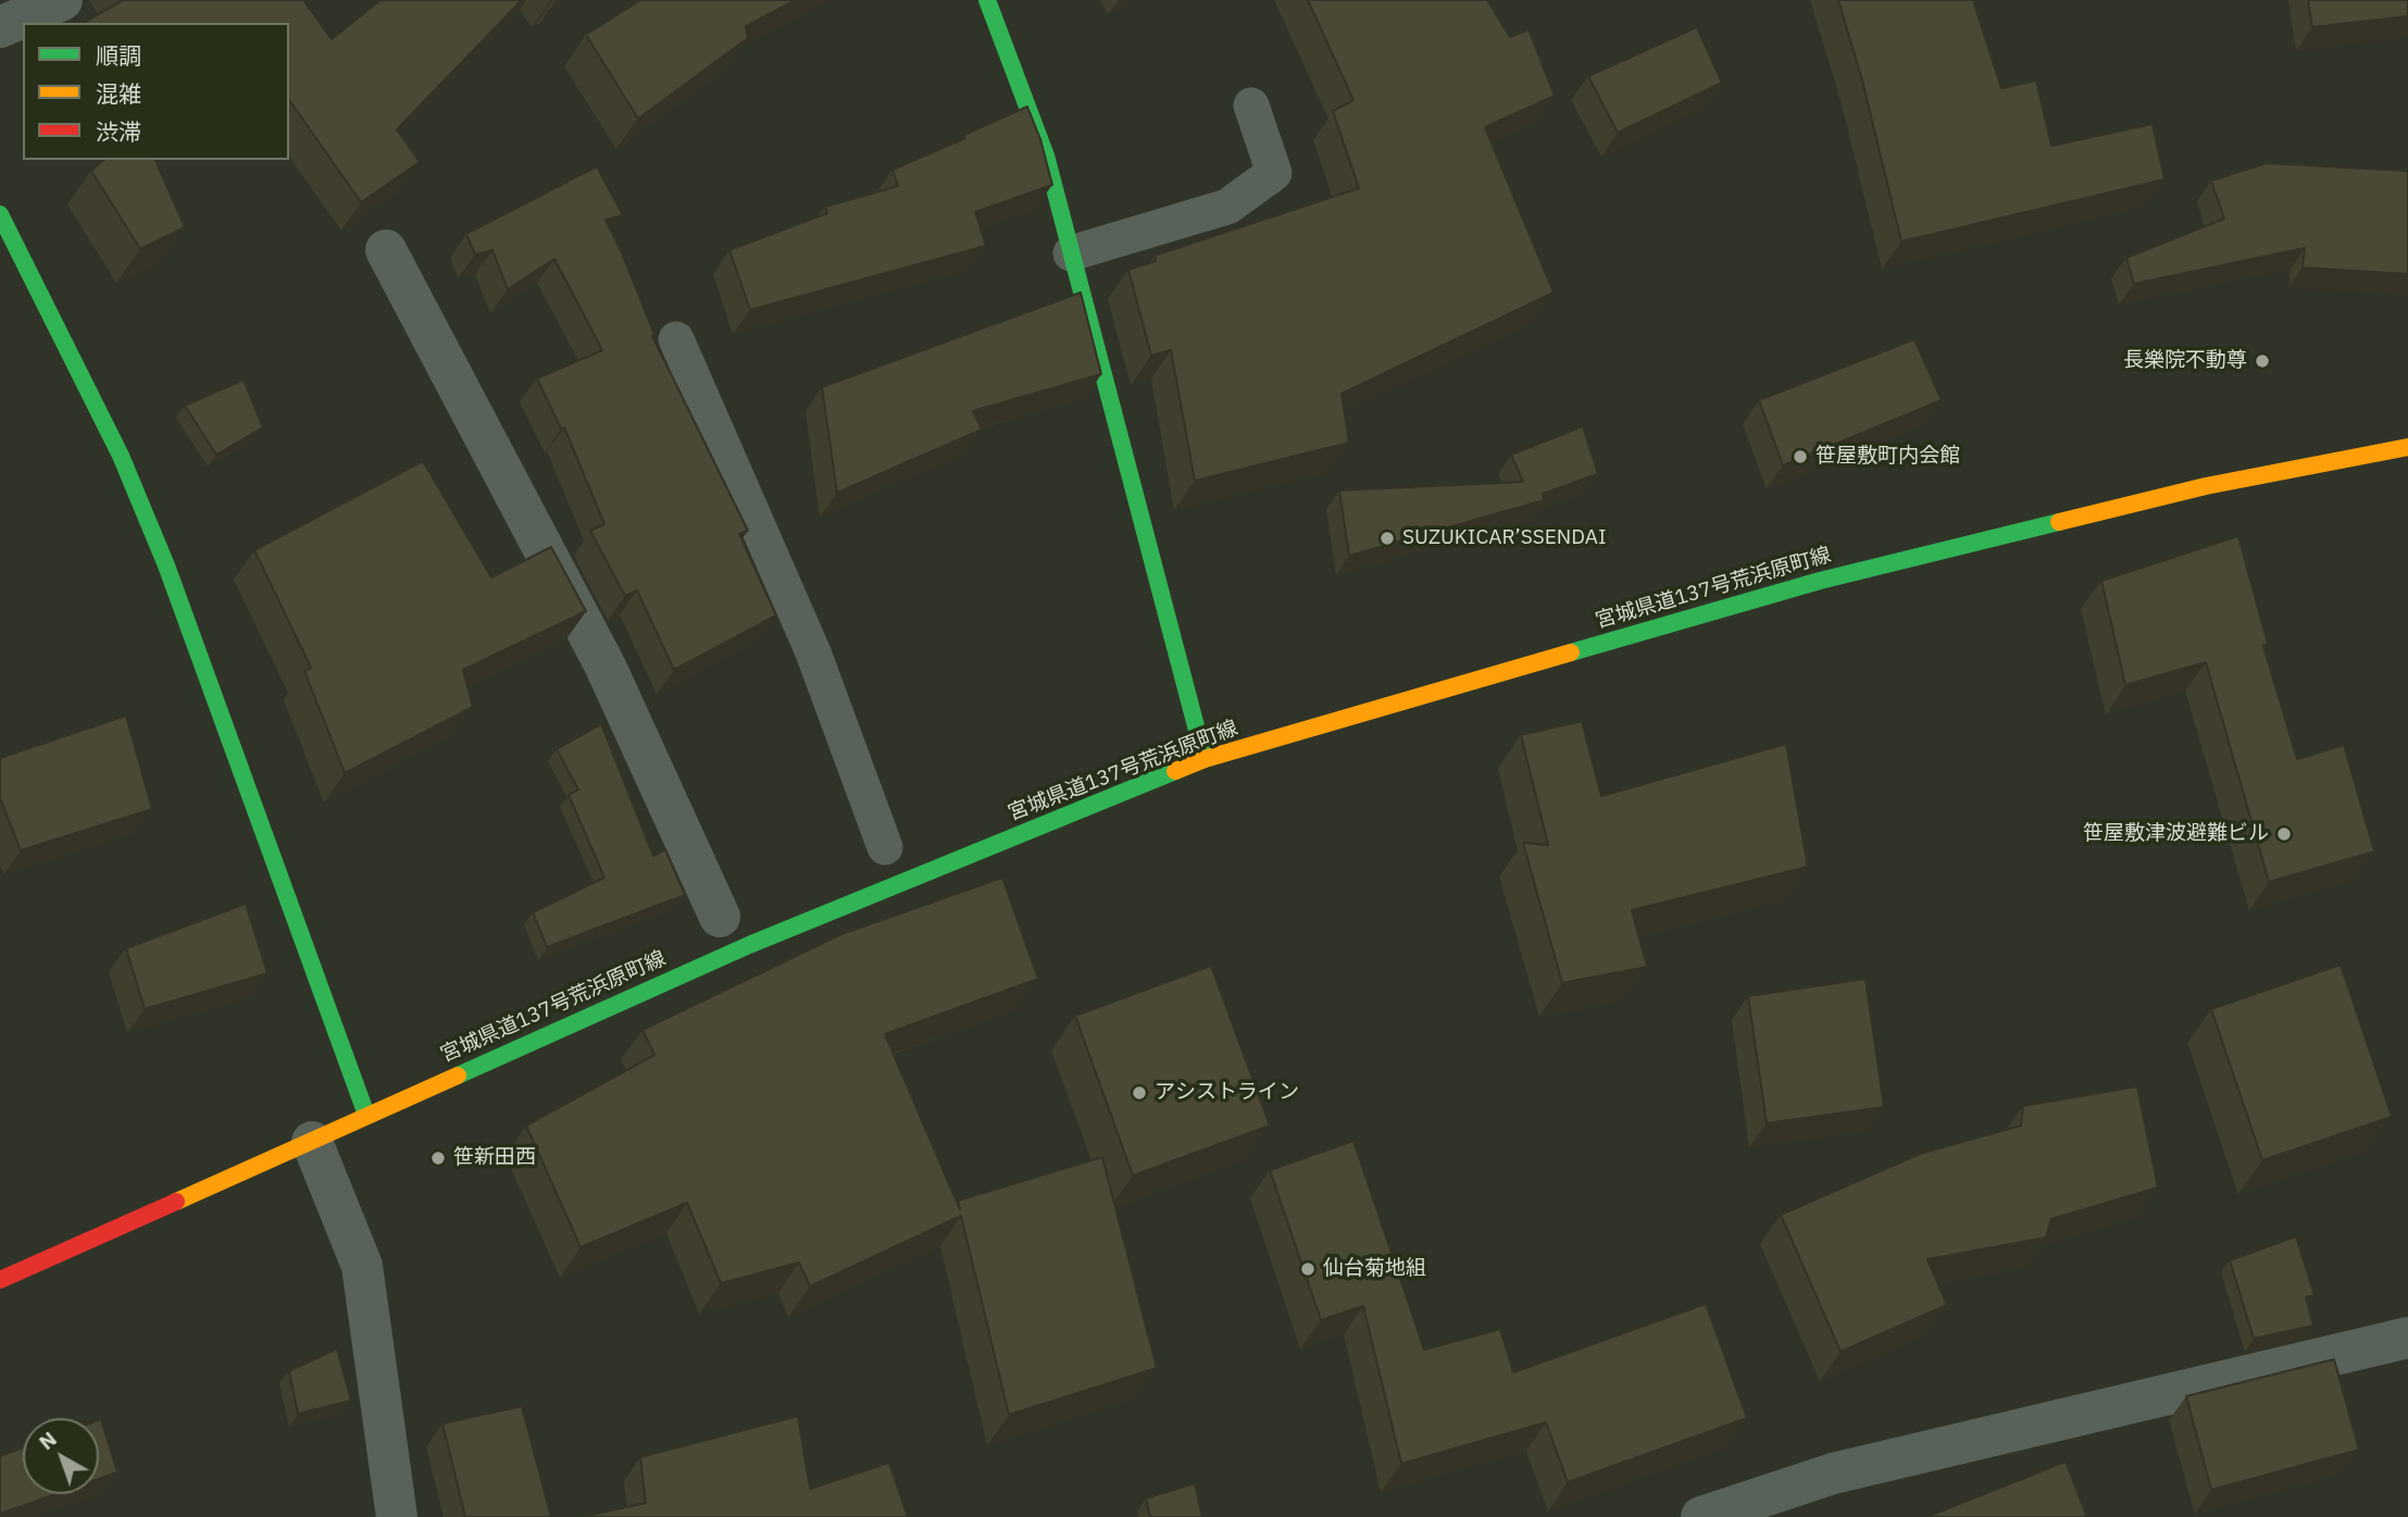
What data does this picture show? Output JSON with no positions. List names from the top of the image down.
{
  "streets": {
    "main road": ["宮城県道137号荒浜原町線"]
  },
  "places": [
    "長樂院不動尊",
    "笹屋敷町内会館",
    "SUZUKICAR’SSENDAI",
    "笹屋敷津波避難ビル",
    "アシストライン",
    "笹新田西",
    "仙台菊地組"
  ],
  "legend": ["順調", "混雑", "渋滞"],
  "north": "top left"
}
